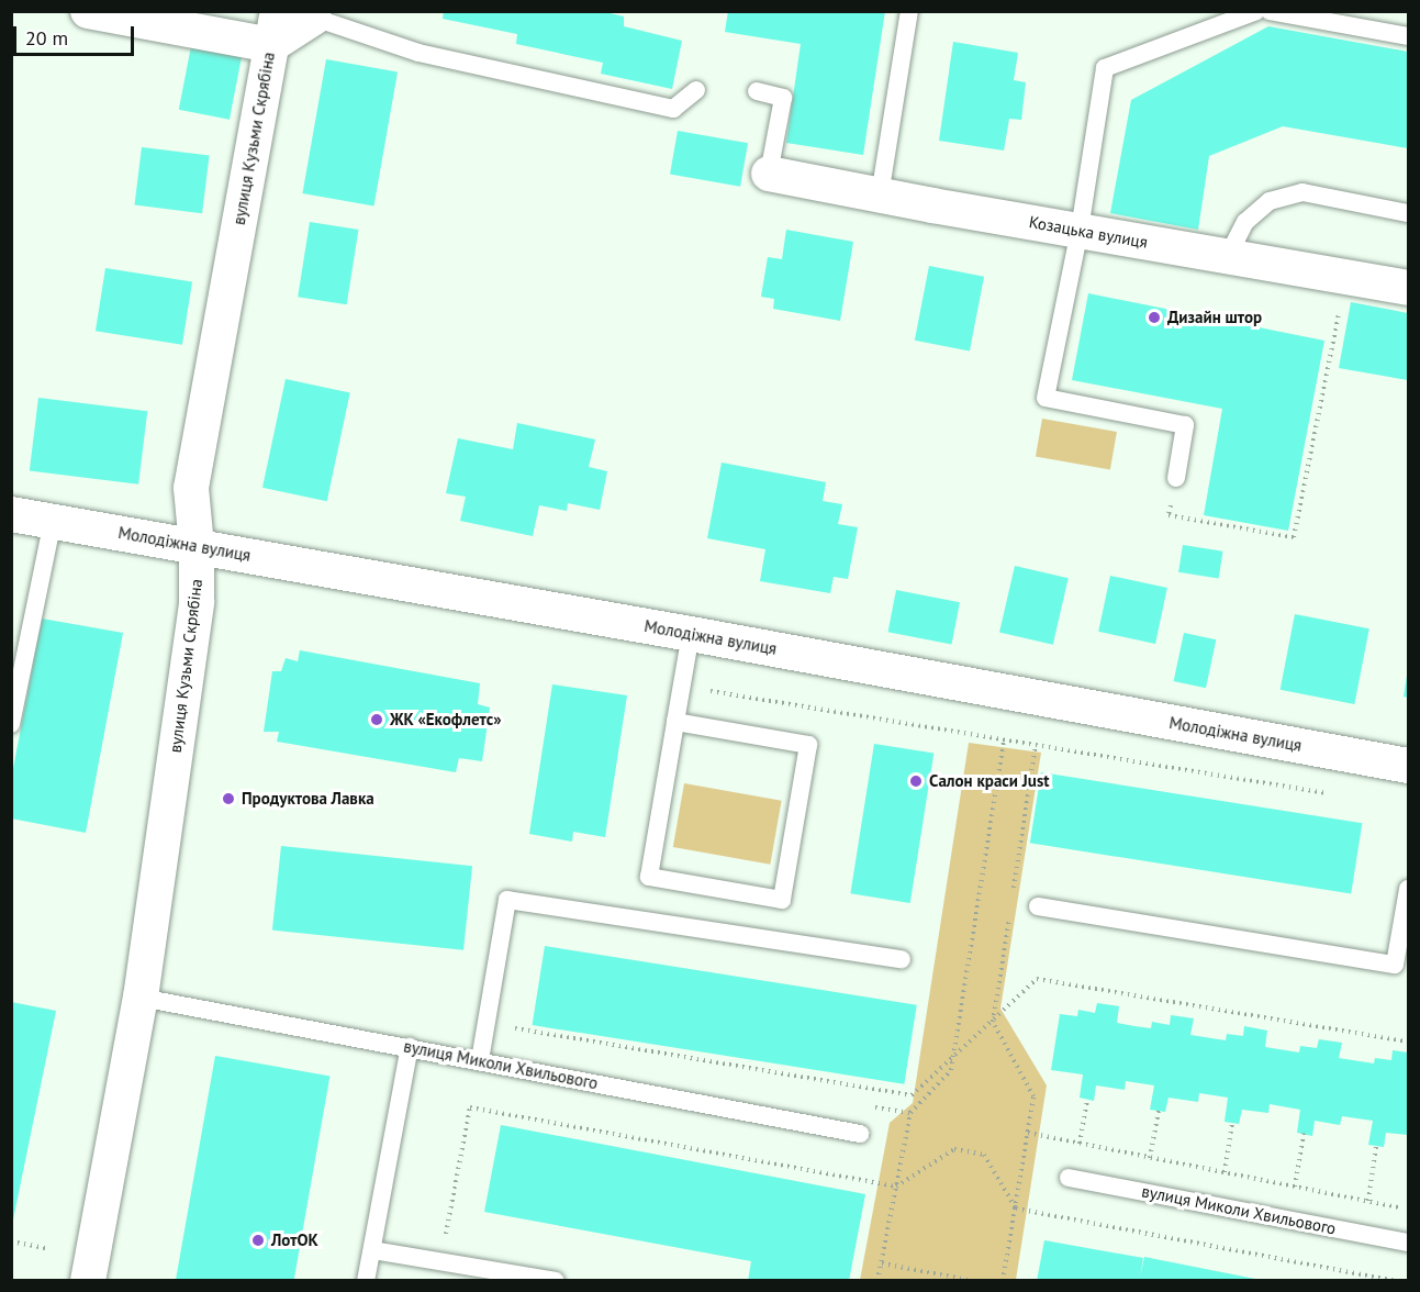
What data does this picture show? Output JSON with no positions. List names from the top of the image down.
{
  "streets": {
    "street": ["вулиця Кузьми Скрябіна", "Козацька вулиця", "Молодіжна вулиця"],
    "lane": ["вулиця Миколи Хвильового"]
  },
  "crossings": [
    ["вулиця Кузьми Скрябіна", "Молодіжна вулиця"],
    ["вулиця Кузьми Скрябіна", "вулиця Миколи Хвильового"]
  ],
  "places": [
    "Дизайн штор",
    "ЖК «Екофлетс»",
    "Салон краси Just",
    "Продуктова Лавка",
    "ЛотОК"
  ],
  "scale_bar": "20 m"
}
